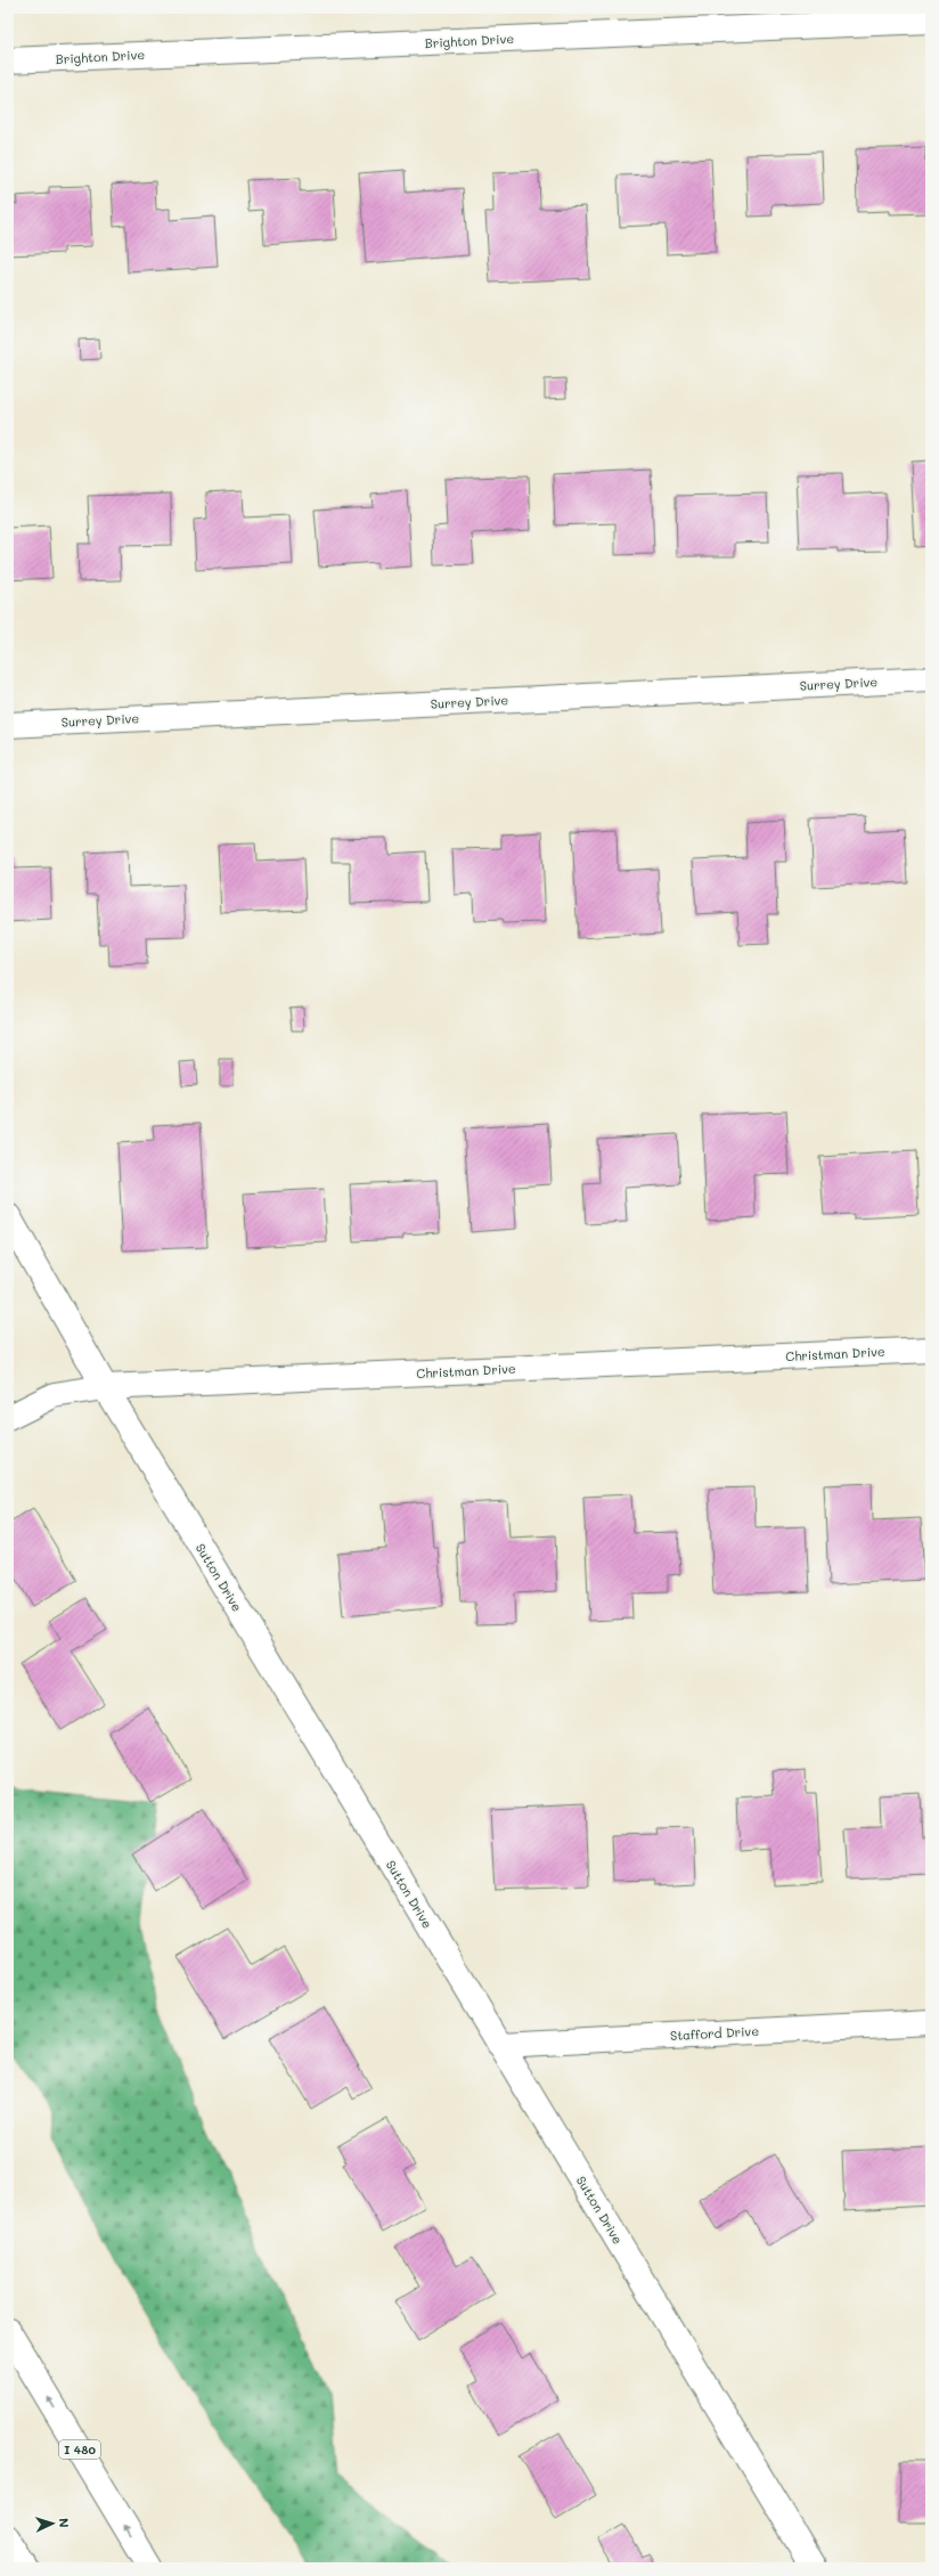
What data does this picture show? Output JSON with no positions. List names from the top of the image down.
{
  "streets": {
    "main road": [
      "Brighton Drive",
      "Surrey Drive",
      "Christman Drive",
      "Sutton Drive",
      "Stafford Drive",
      "I 480"
    ]
  },
  "crossings": [
    ["Christman Drive", "Sutton Drive"],
    ["Sutton Drive", "Stafford Drive"]
  ],
  "north": "right"
}
